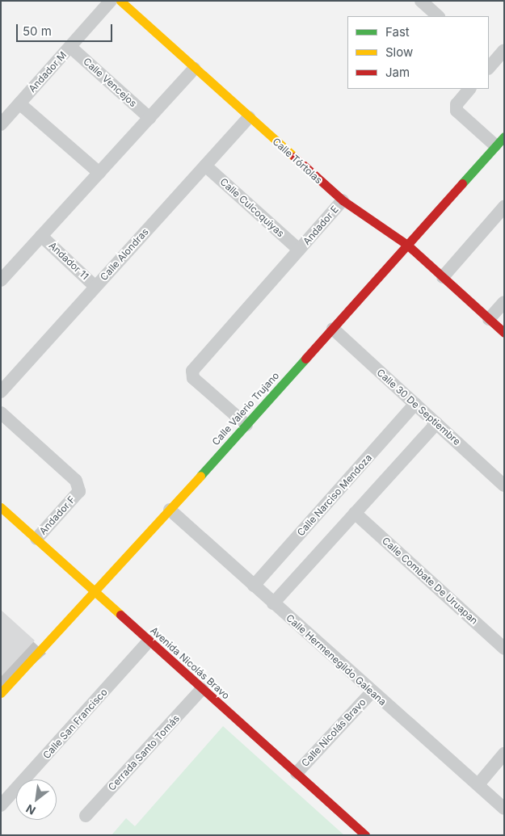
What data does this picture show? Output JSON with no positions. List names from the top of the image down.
{
  "streets": {
    "street": [
      "Andador M",
      "Calle Vencejos",
      "Calle Tórtolas",
      "Calle Culcoquiyas",
      "Andador E",
      "Calle Alondras",
      "Andador 11",
      "Calle 30 De Septiembre",
      "Calle Valerio Trujano",
      "Calle Narciso Mendoza",
      "Andador F",
      "Calle Combate De Uruapan",
      "Calle Hermenegildo Galeana",
      "Avenida Nicolás Bravo",
      "Calle San Francisco",
      "Calle Nicolás Bravo",
      "Cerrada Santo Tomás"
    ]
  },
  "crossings": [
    ["Andador M", "Calle Vencejos"],
    ["Calle Tórtolas", "Andador E"],
    ["Calle Tórtolas", "Calle Alondras"],
    ["Calle Tórtolas", "Calle Valerio Trujano"],
    ["Calle Culcoquiyas", "Andador E"],
    ["Calle Culcoquiyas", "Calle Alondras"],
    ["Andador E", "Calle Valerio Trujano"],
    ["Calle Alondras", "Andador 11"],
    ["Calle 30 De Septiembre", "Calle Valerio Trujano"],
    ["Calle 30 De Septiembre", "Calle Narciso Mendoza"],
    ["Calle Valerio Trujano", "Calle Hermenegildo Galeana"],
    ["Calle Valerio Trujano", "Avenida Nicolás Bravo"],
    ["Calle Narciso Mendoza", "Calle Hermenegildo Galeana"],
    ["Andador F", "Avenida Nicolás Bravo"],
    ["Calle Hermenegildo Galeana", "Calle Nicolás Bravo"],
    ["Avenida Nicolás Bravo", "Calle San Francisco"],
    ["Avenida Nicolás Bravo", "Calle Nicolás Bravo"],
    ["Avenida Nicolás Bravo", "Cerrada Santo Tomás"]
  ],
  "legend": ["Fast", "Slow", "Jam"],
  "scale_bar": "50 m",
  "north": "bottom left"
}
